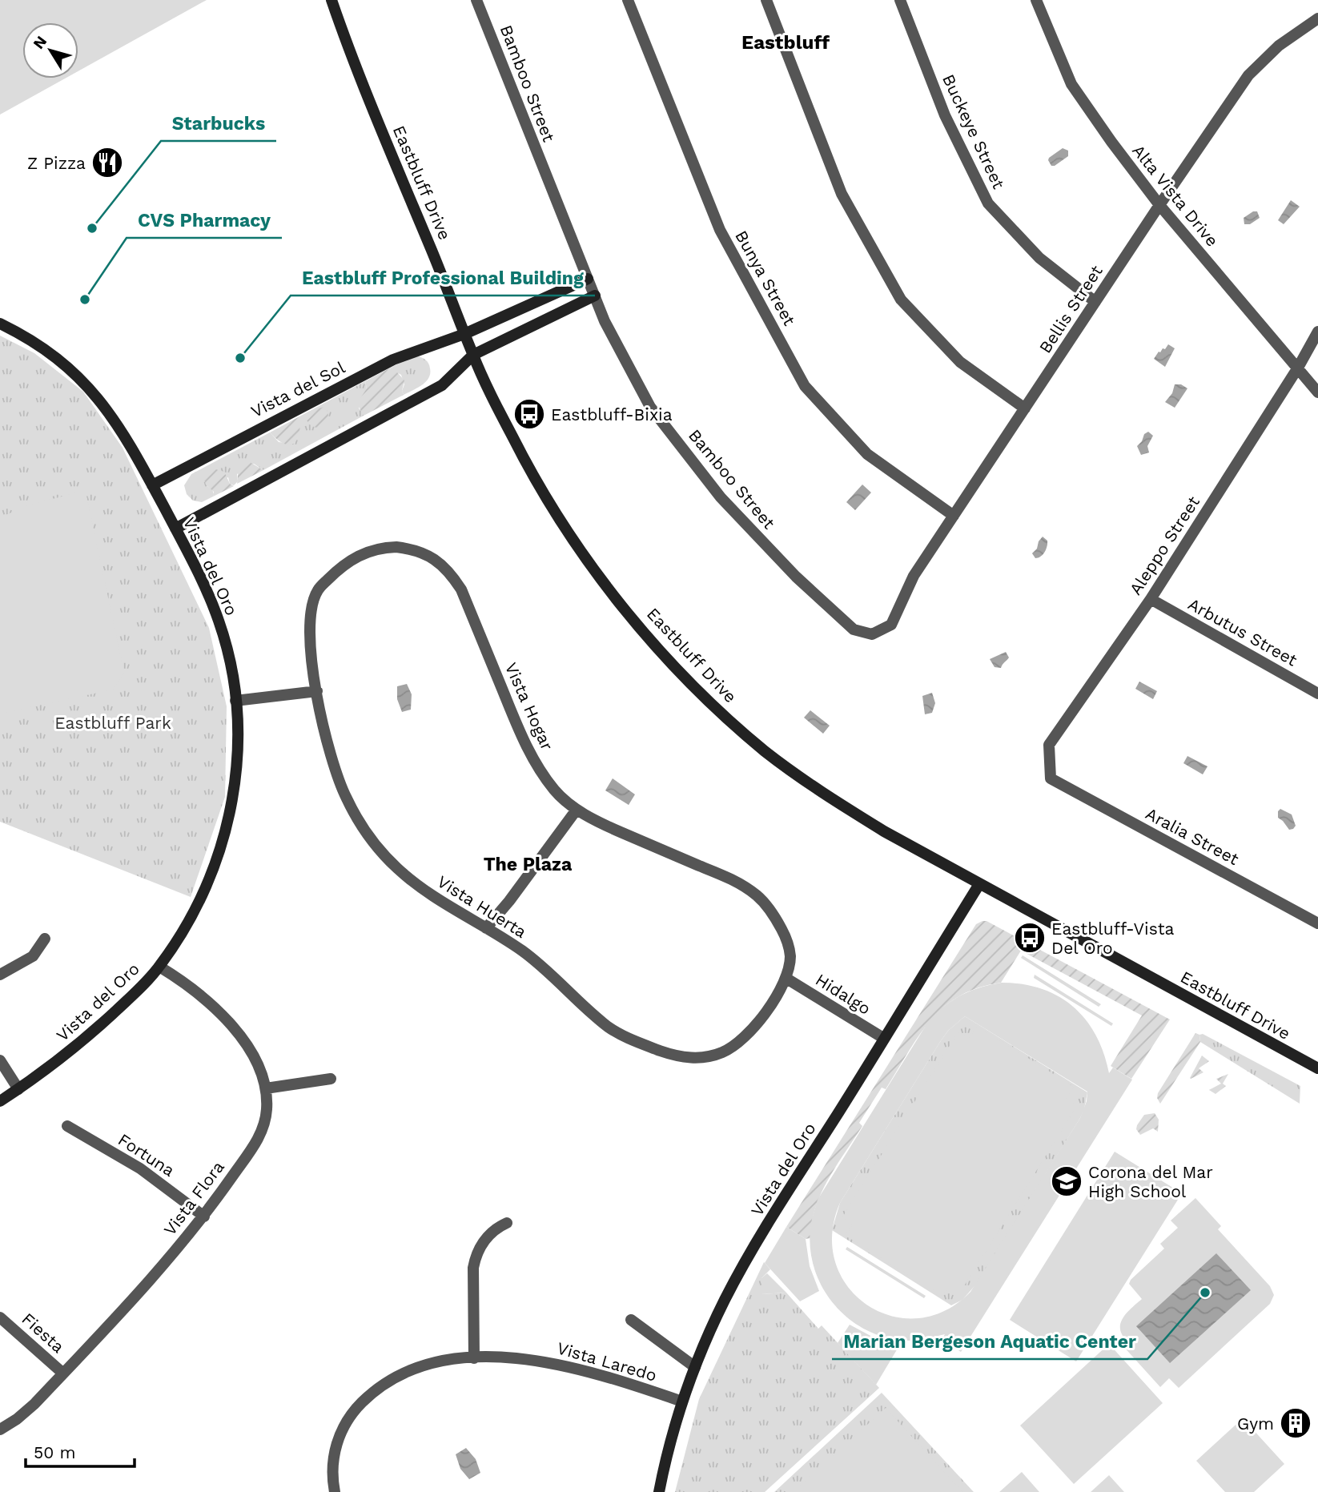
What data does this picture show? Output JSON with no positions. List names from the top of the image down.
{
  "streets": {
    "street": [
      "Bamboo Street",
      "Buckeye Street",
      "Eastbluff Drive",
      "Alta Vista Drive",
      "Bunya Street",
      "Bellis Street",
      "Vista del Sol",
      "Aleppo Street",
      "Vista del Oro",
      "Arbutus Street",
      "Vista Hogar",
      "Aralia Street",
      "Vista Huerta",
      "Hidalgo",
      "Fortuna",
      "Vista Flora",
      "Fiesta",
      "Vista Laredo"
    ]
  },
  "crossings": [
    ["Bamboo Street", "Bellis Street"],
    ["Bamboo Street", "Vista del Sol"],
    ["Buckeye Street", "Bellis Street"],
    ["Eastbluff Drive", "Vista del Sol"],
    ["Eastbluff Drive", "Vista del Oro"],
    ["Alta Vista Drive", "Bellis Street"],
    ["Alta Vista Drive", "Aleppo Street"],
    ["Bunya Street", "Bellis Street"],
    ["Vista del Sol", "Vista del Oro"],
    ["Aleppo Street", "Arbutus Street"],
    ["Aleppo Street", "Aralia Street"],
    ["Vista del Oro", "Hidalgo"],
    ["Vista del Oro", "Vista Flora"],
    ["Vista del Oro", "Vista Laredo"],
    ["Vista Hogar", "Vista Huerta"],
    ["Vista Hogar", "Hidalgo"],
    ["Vista Huerta", "Hidalgo"],
    ["Fortuna", "Vista Flora"],
    ["Vista Flora", "Fiesta"]
  ],
  "districts": ["Eastbluff", "The Plaza"],
  "parks": ["Eastbluff Park"],
  "places": {
    "restaurant": ["Z Pizza"],
    "other": [
      "Starbucks",
      "CVS Pharmacy",
      "Eastbluff Professional Building",
      "Marian Bergeson Aquatic Center"
    ],
    "bus stop": ["Eastbluff-Bixia", "Eastbluff-Vista Del Oro"],
    "school or university": ["Corona del Mar High School"],
    "building": ["Gym"]
  },
  "scale_bar": "50 m",
  "north": "top left"
}
